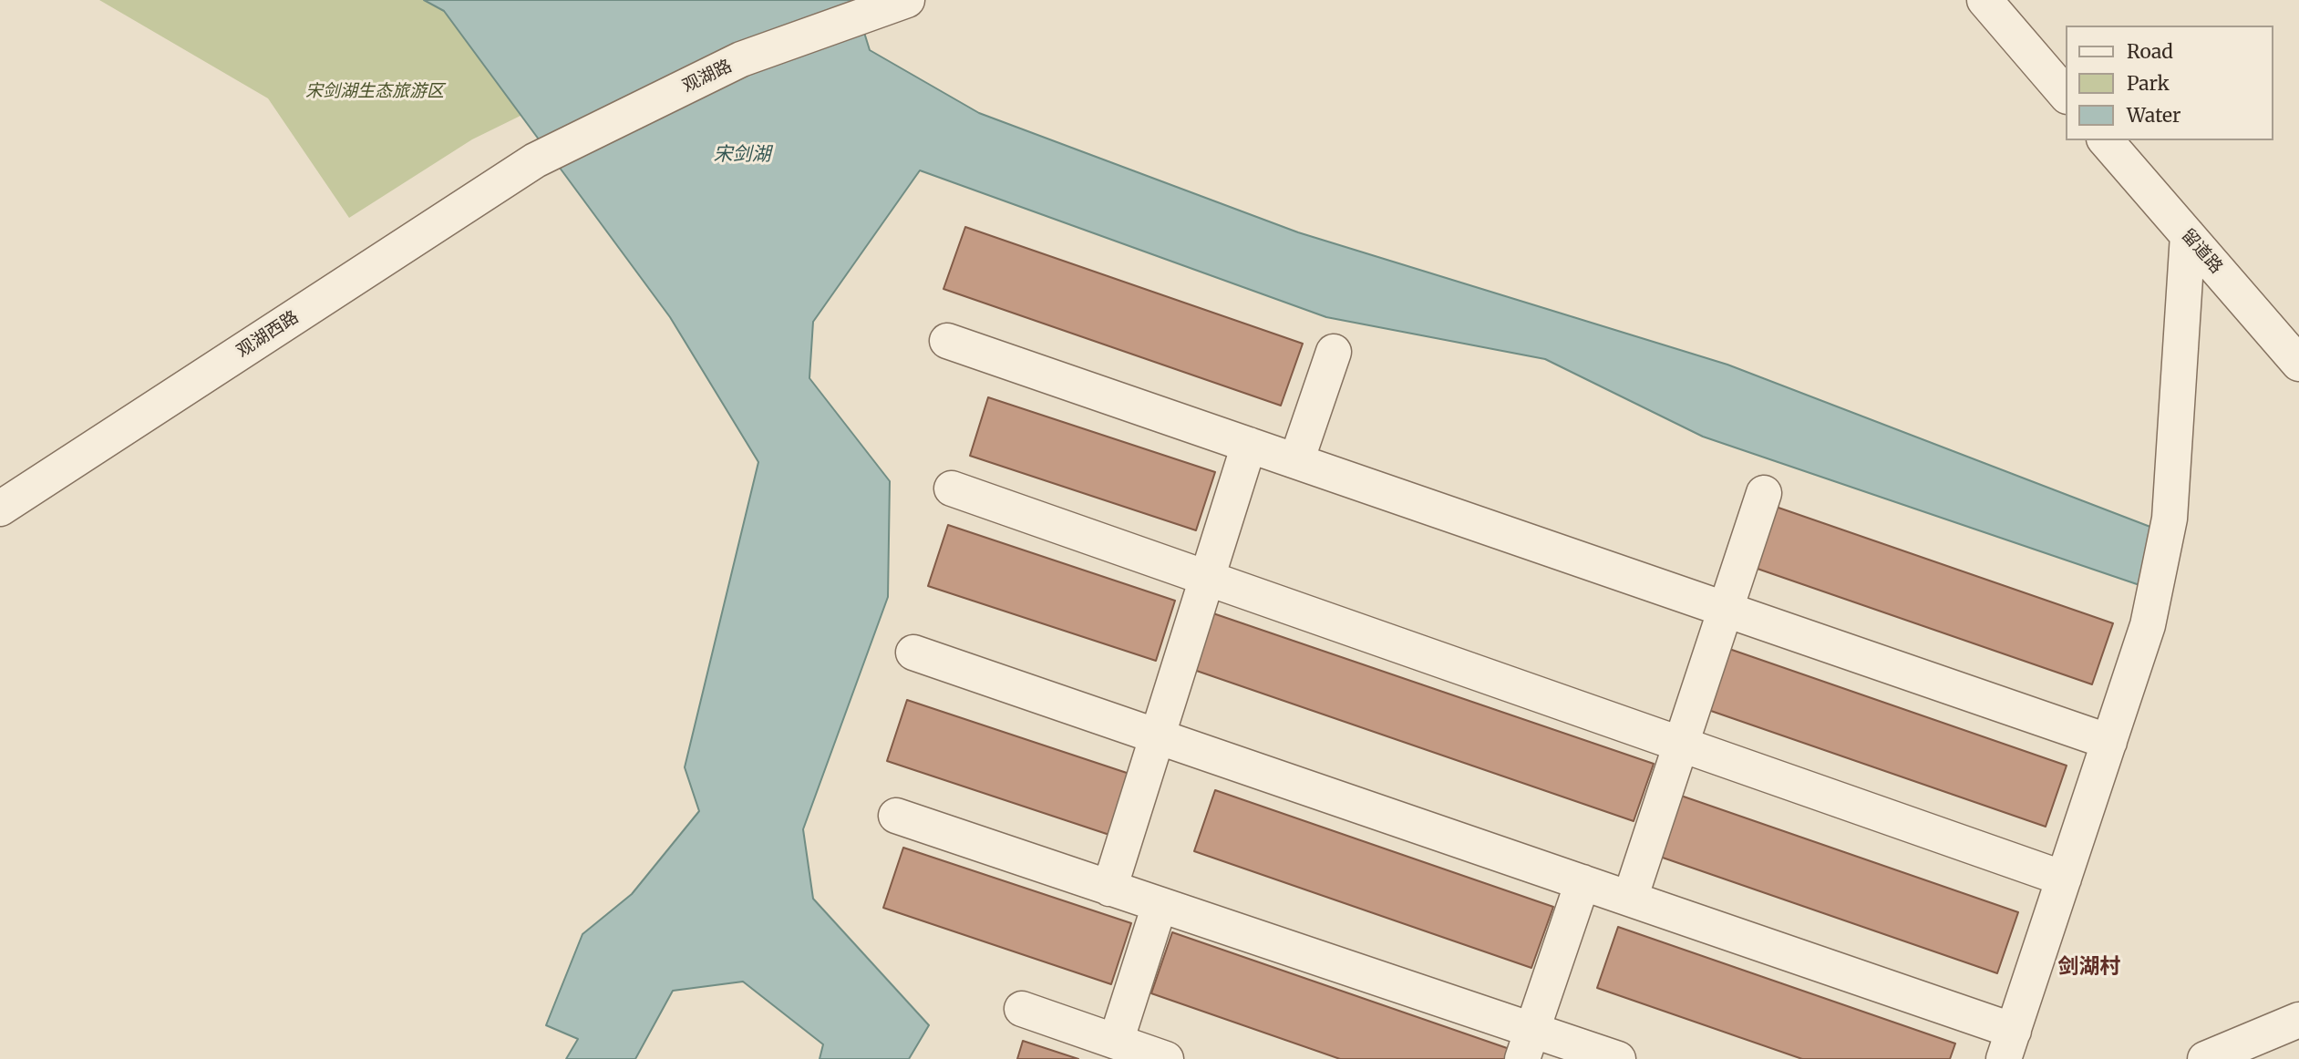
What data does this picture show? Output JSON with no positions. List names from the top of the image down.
{
  "streets": {
    "street": ["观湖路", "留道路", "观湖西路"]
  },
  "crossings": [
    ["观湖路", "观湖西路"]
  ],
  "districts": ["剑湖村"],
  "water": ["宋剑湖"],
  "parks": ["宋剑湖生态旅游区"],
  "legend": ["Road", "Park", "Water"]
}
